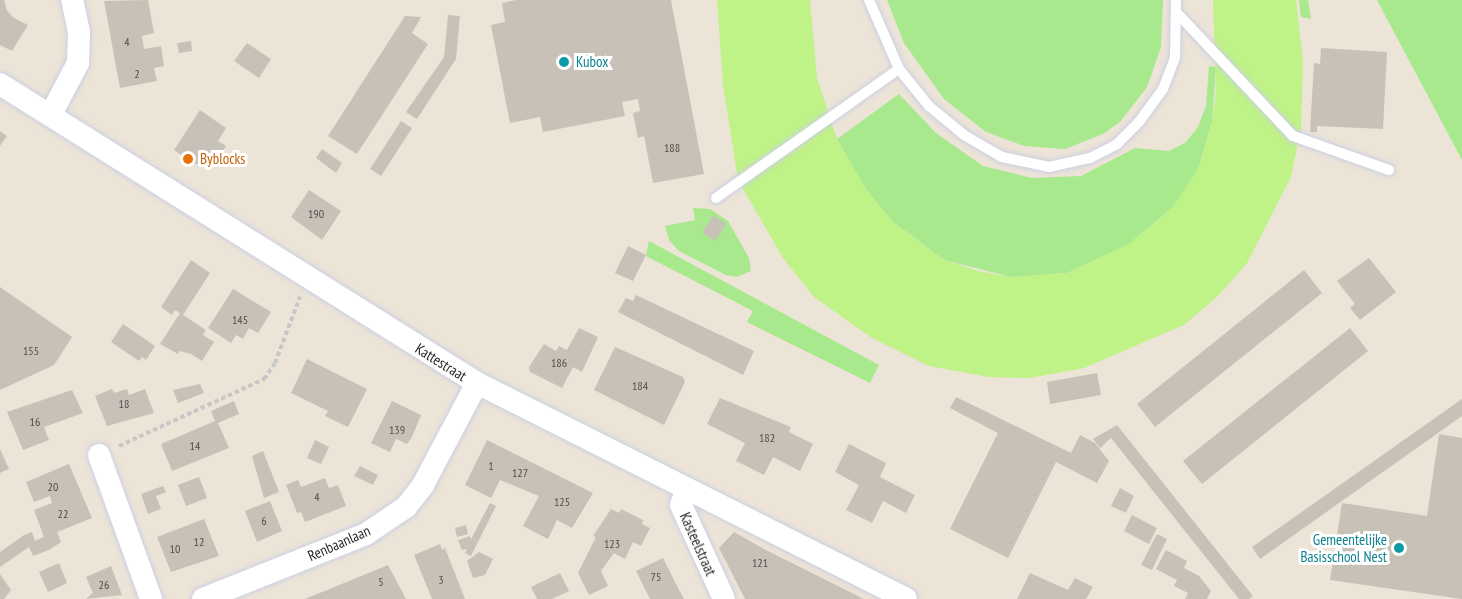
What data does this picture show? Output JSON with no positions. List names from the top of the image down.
{
  "streets": {
    "street": ["Kattestraat", "Renbaanlaan", "Kasteelstraat"]
  },
  "crossings": [
    ["Kattestraat", "Renbaanlaan"],
    ["Kattestraat", "Kasteelstraat"]
  ],
  "places": ["Kubox", "Byblocks", "Gemeentelijke Basisschool Nest"],
  "house_numbers": [
    "4",
    "2",
    "188",
    "190",
    "145",
    "155",
    "186",
    "184",
    "18",
    "16",
    "139",
    "182",
    "14",
    "1",
    "127",
    "20",
    "4",
    "125",
    "22",
    "6",
    "12",
    "123",
    "10",
    "121",
    "75",
    "3",
    "5",
    "26"
  ]
}
